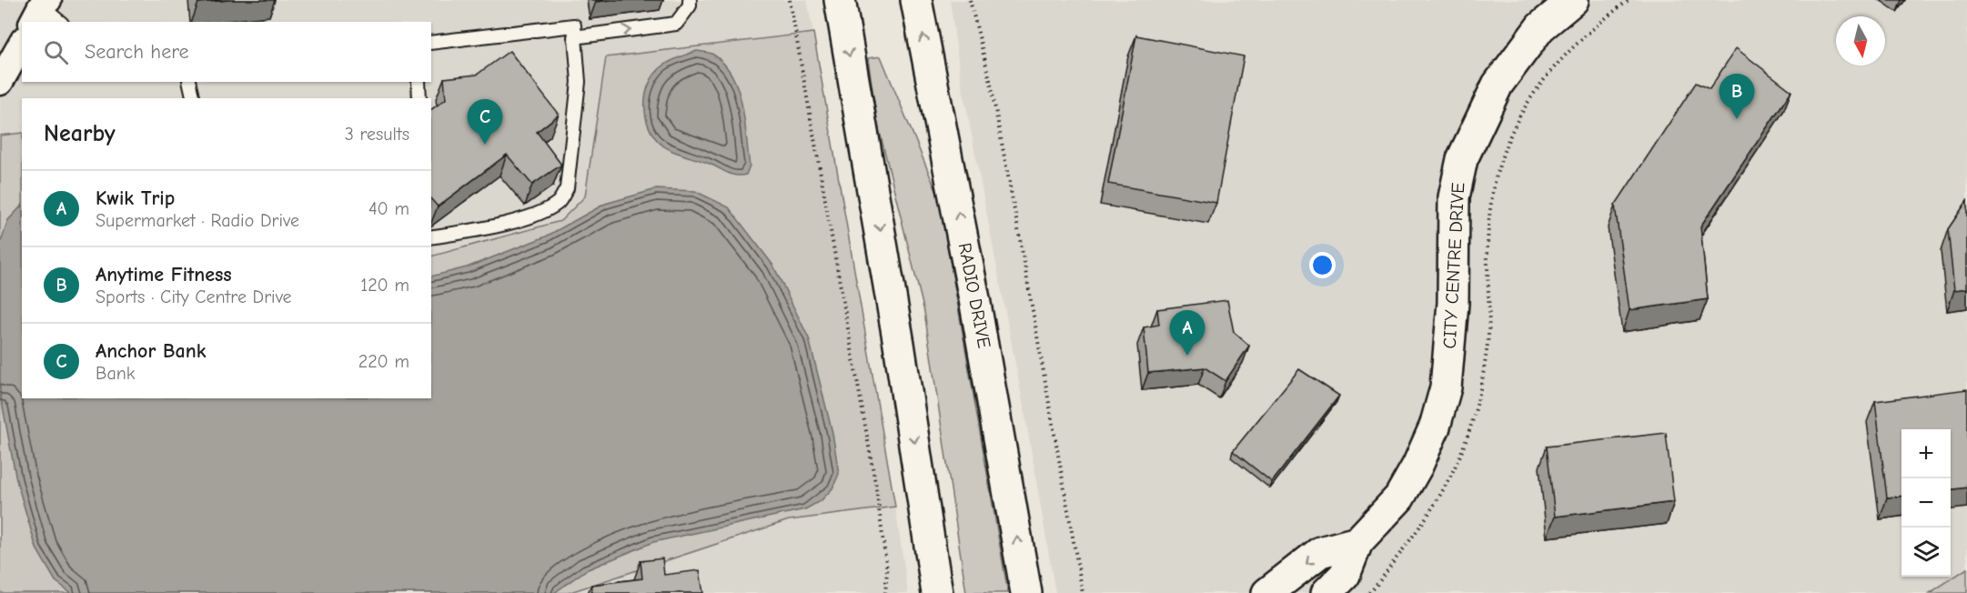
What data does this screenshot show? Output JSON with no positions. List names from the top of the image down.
{
  "streets": {
    "main road": ["CITY CENTRE DRIVE", "RADIO DRIVE"]
  },
  "north": "bottom",
  "page": {
    "search": "Search here",
    "pins": ["B", "C", "A"],
    "heading": ["Nearby", "3 results"],
    "list": [
      {
        "mark": "A",
        "name": "Kwik Trip",
        "note": "Supermarket · Radio Drive",
        "value": "40 m"
      },
      {
        "mark": "B",
        "name": "Anytime Fitness",
        "note": "Sports · City Centre Drive",
        "value": "120 m"
      },
      {
        "mark": "C",
        "name": "Anchor Bank",
        "note": "Bank",
        "value": "220 m"
      }
    ],
    "map_buttons": ["+", "−"]
  }
}
